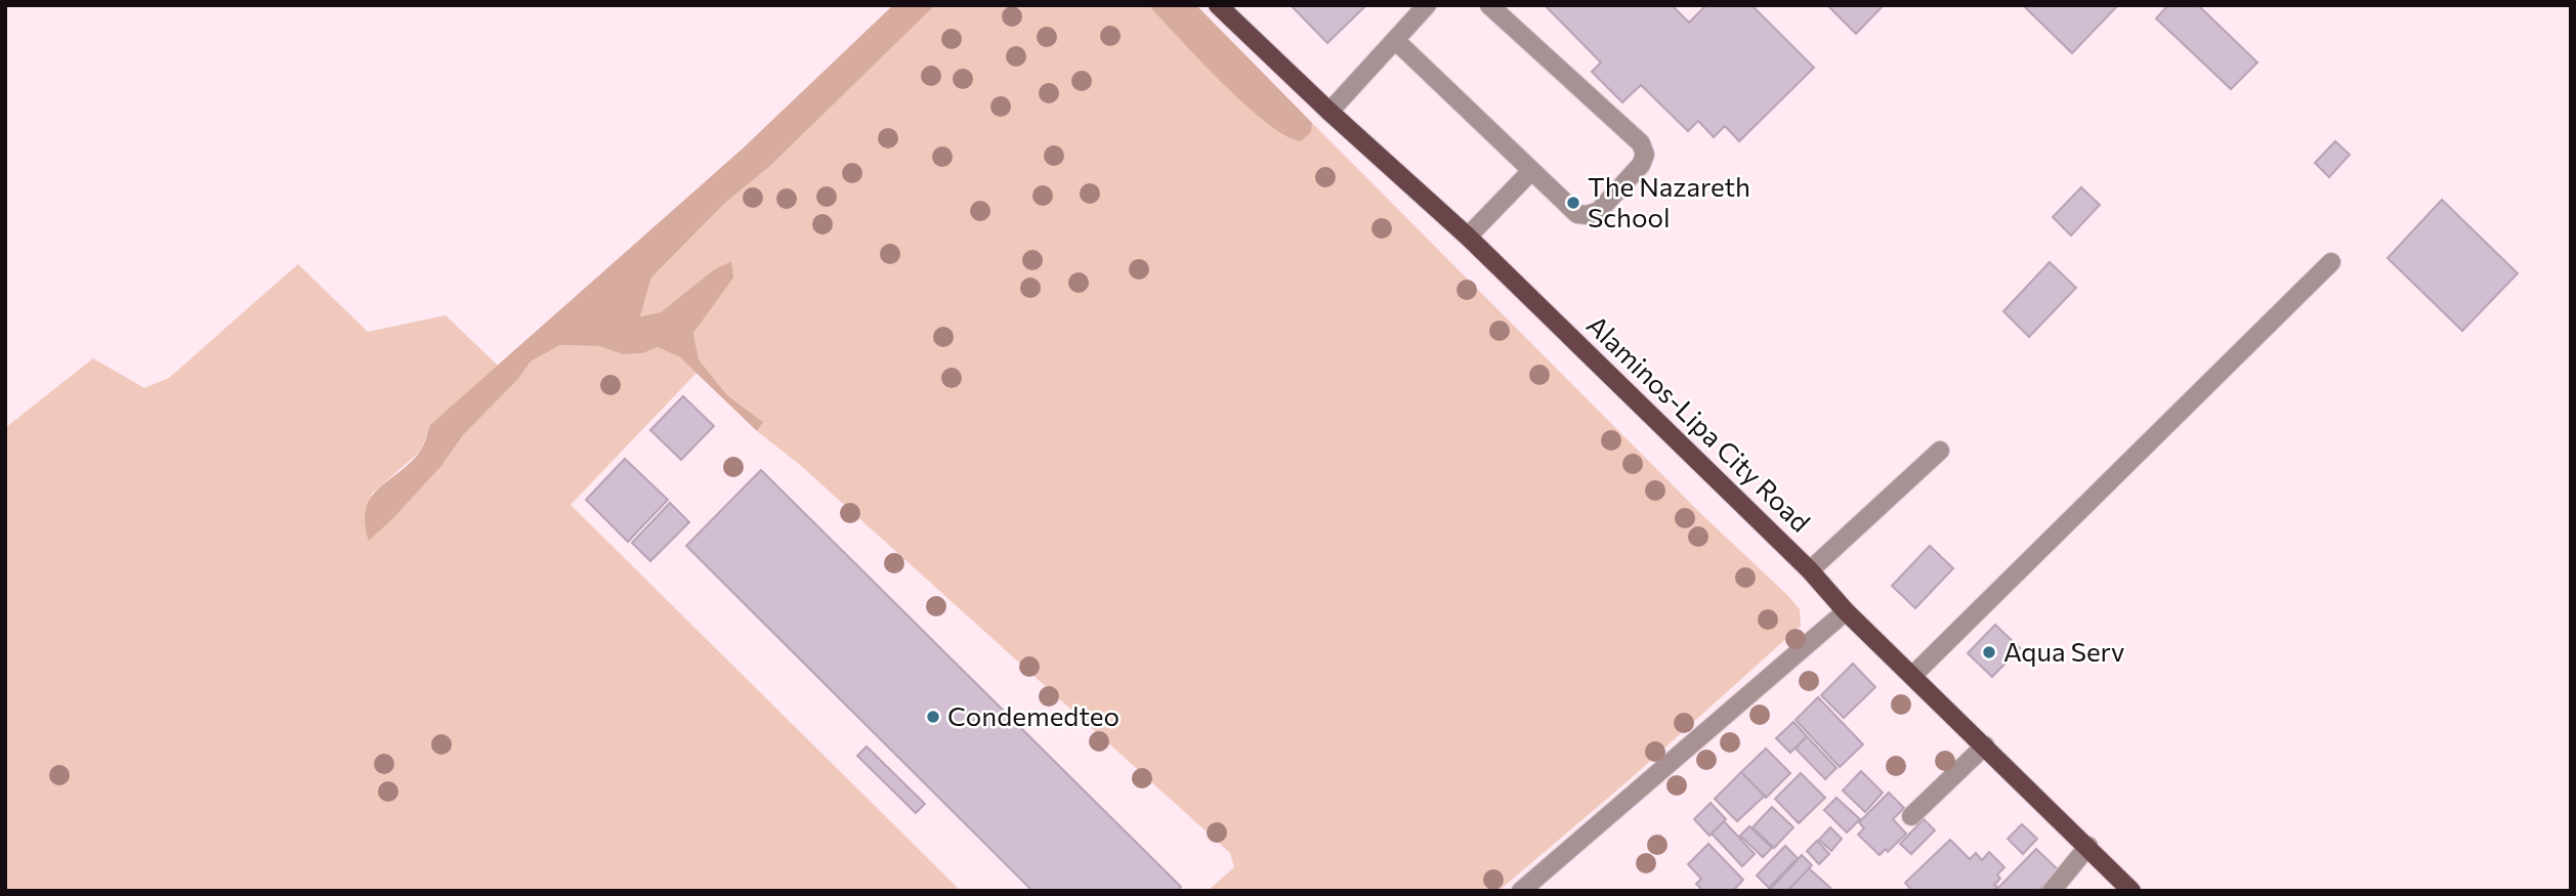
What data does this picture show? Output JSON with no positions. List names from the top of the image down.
{
  "streets": {
    "main road": ["Alaminos-Lipa City Road"]
  },
  "places": ["The Nazareth School", "Aqua Serv", "Condemedteo"]
}
